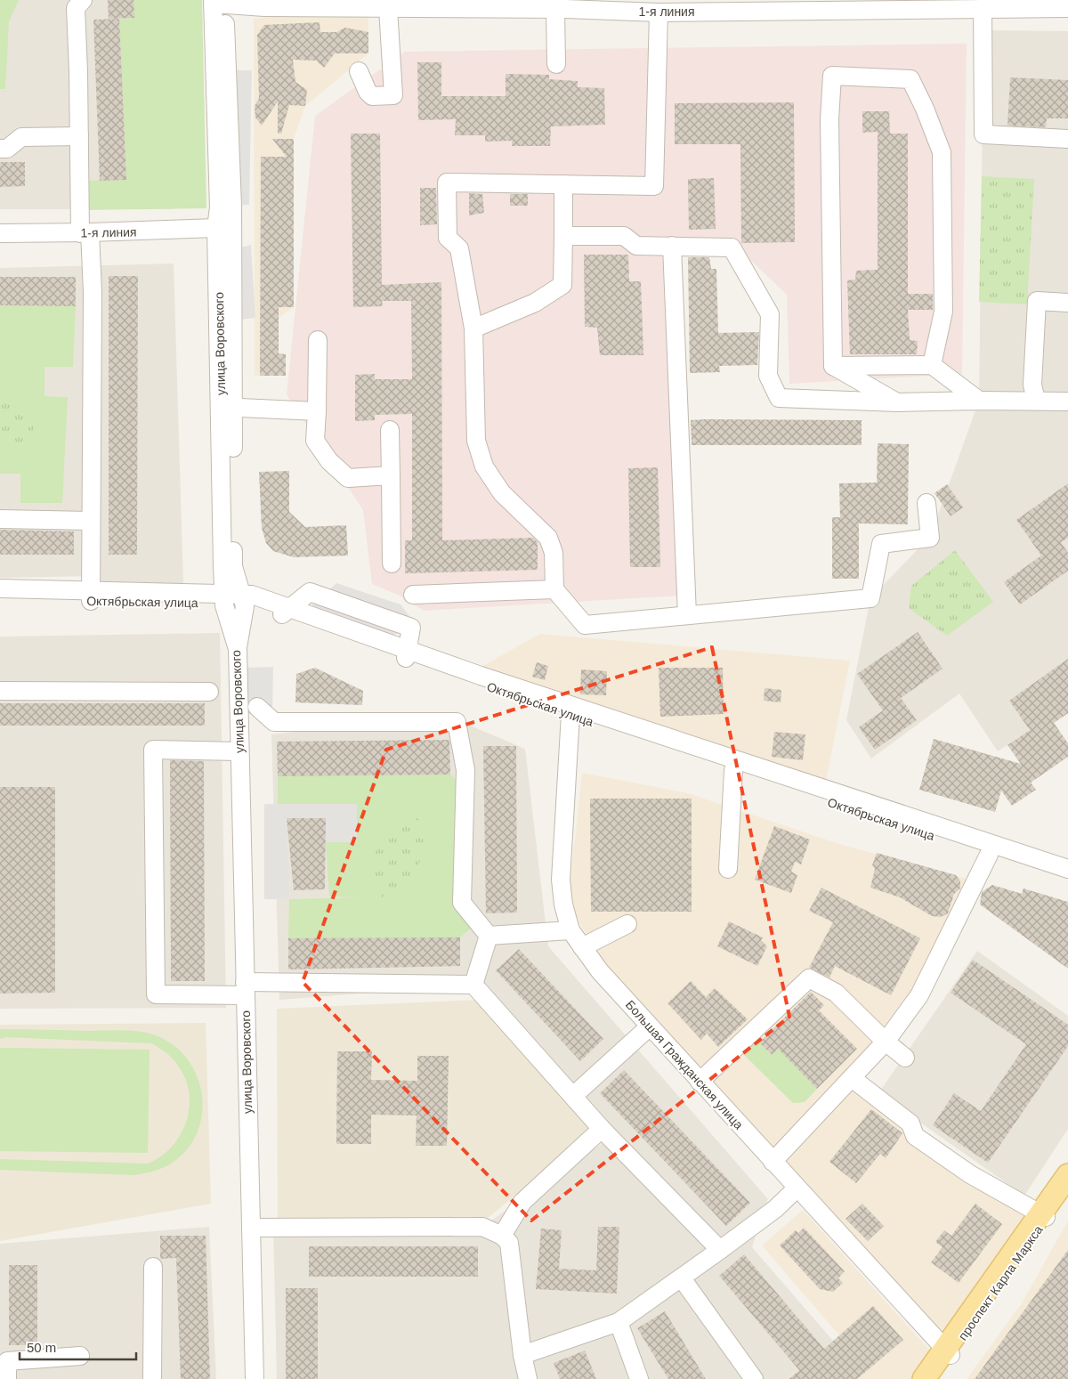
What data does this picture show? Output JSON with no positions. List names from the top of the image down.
{
  "streets": {
    "main road": ["проспект Карла Маркса"],
    "street": [
      "1-я линия",
      "улица Воровского",
      "Октябрьская улица",
      "Большая Гражданская улица"
    ]
  },
  "crossings": [
    ["1-я линия", "улица Воровского"],
    ["улица Воровского", "Октябрьская улица"],
    ["Октябрьская улица", "Большая Гражданская улица"],
    ["Большая Гражданская улица", "проспект Карла Маркса"]
  ],
  "scale_bar": "50 m"
}
